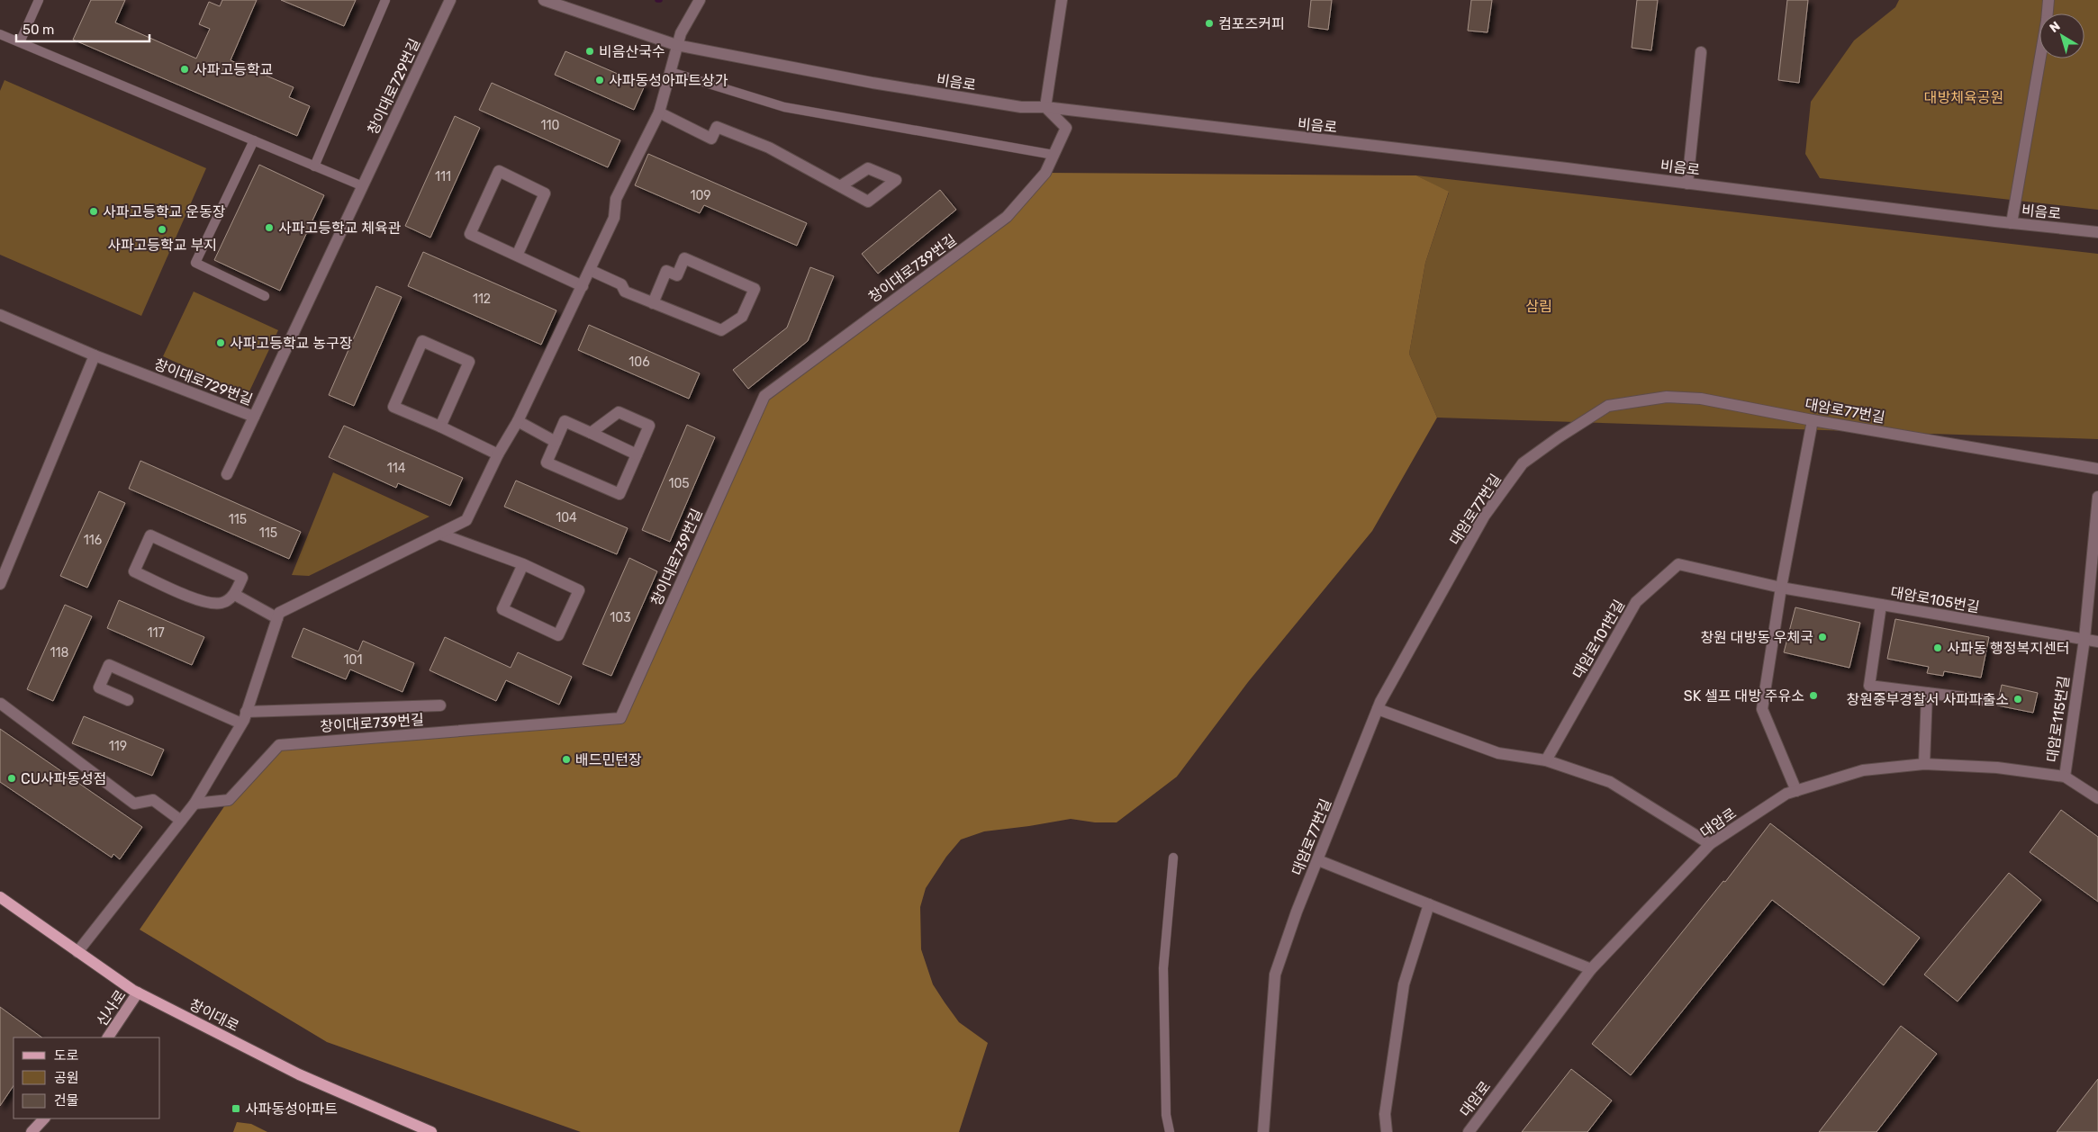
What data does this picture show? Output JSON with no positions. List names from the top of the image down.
{
  "streets": {
    "main road": ["신사로", "창이대로"],
    "street": [
      "비음로",
      "창이대로729번길",
      "창이대로739번길",
      "대암로77번길",
      "대암로105번길",
      "대암로101번길",
      "대암로115번길",
      "대암로"
    ]
  },
  "crossings": [
    ["비음로", "창이대로739번길"],
    ["대암로105번길", "대암로101번길"],
    ["대암로105번길", "대암로115번길"],
    ["대암로115번길", "대암로"],
    ["신사로", "창이대로"]
  ],
  "parks": ["대방체육공원", "삼림"],
  "places": {
    "other": [
      "컴포즈커피",
      "비음산국수",
      "사파고등학교",
      "사파동성아파트상가",
      "사파고등학교 운동장",
      "사파고등학교 체육관",
      "사파고등학교 부지",
      "사파고등학교 농구장",
      "창원 대방동 우체국",
      "사파동 행정복지센터",
      "SK 셀프 대방 주유소",
      "창원중부경찰서 사파파출소",
      "배드민턴장",
      "CU사파동성점"
    ],
    "transit": ["사파동성아파트"]
  },
  "house_numbers": [
    "110",
    "111",
    "109",
    "112",
    "106",
    "114",
    "105",
    "104",
    "115",
    "115",
    "116",
    "103",
    "117",
    "118",
    "101",
    "119"
  ],
  "legend": ["도로", "공원", "건물"],
  "scale_bar": "50 m",
  "north": "top left"
}
